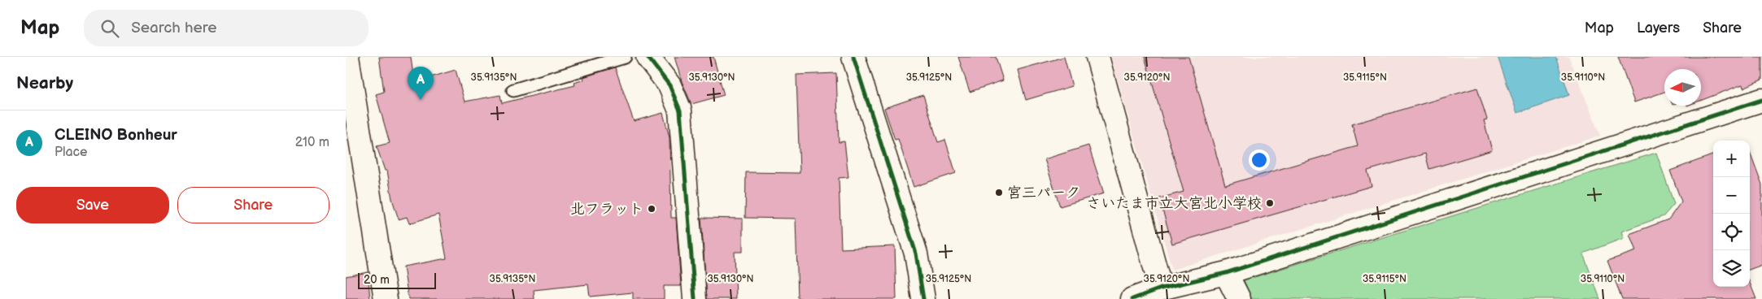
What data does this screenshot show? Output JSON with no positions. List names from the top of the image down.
{
  "places": ["宮三パーク", "さいたま市立大宮北小学校", "北フラット"],
  "scale_bar": "20 m",
  "north": "left",
  "page": {
    "header": "Map",
    "search": "Search here",
    "nav": ["Map", "Layers", "Share"],
    "heading": "Nearby",
    "pins": "A",
    "list": [
      {
        "mark": "A",
        "name": "CLEINO Bonheur",
        "note": "Place",
        "value": "210 m"
      }
    ],
    "map_buttons": ["+", "−"],
    "buttons": ["Save", "Share"],
    "scale": "20 m"
  },
  "coordinates": [
    "35.9135°N",
    "35.9130°N",
    "35.9125°N",
    "35.9120°N",
    "35.9115°N",
    "35.9110°N"
  ]
}
